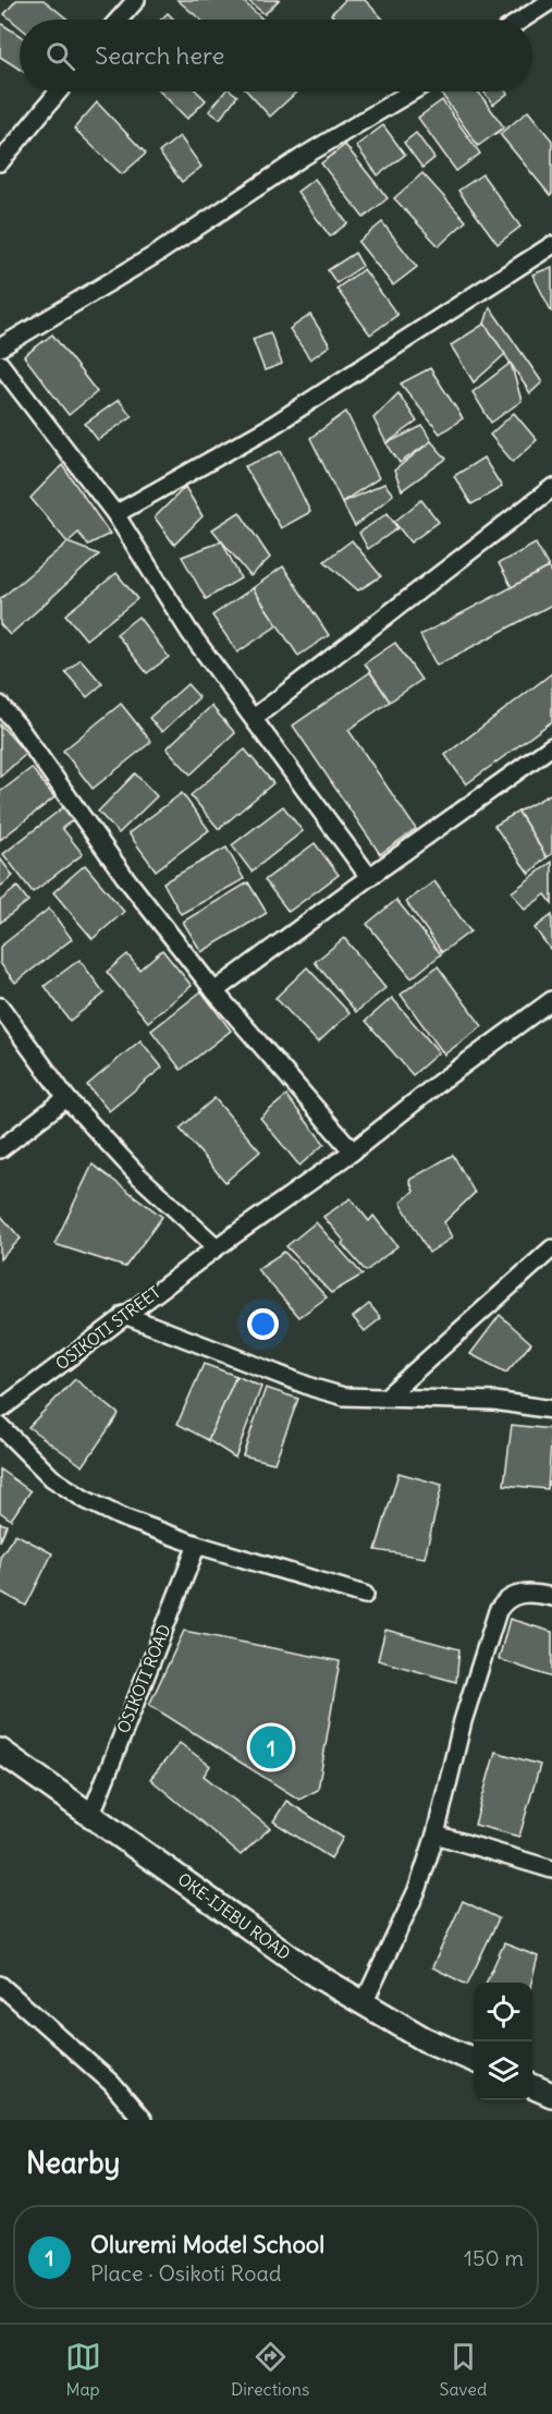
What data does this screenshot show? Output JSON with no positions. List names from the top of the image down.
{
  "streets": {
    "main road": ["OKE-IJEBU ROAD"],
    "street": ["OSIKOTI STREET", "OSIKOTI ROAD"]
  },
  "crossings": [
    ["OSIKOTI ROAD", "OKE-IJEBU ROAD"]
  ],
  "page": {
    "search": "Search here",
    "pins": "1",
    "heading": "Nearby",
    "list": [
      {
        "mark": "1",
        "name": "Oluremi Model School",
        "note": "Place · Osikoti Road",
        "value": "150 m"
      }
    ],
    "nav": ["Map", "Directions", "Saved"]
  }
}
